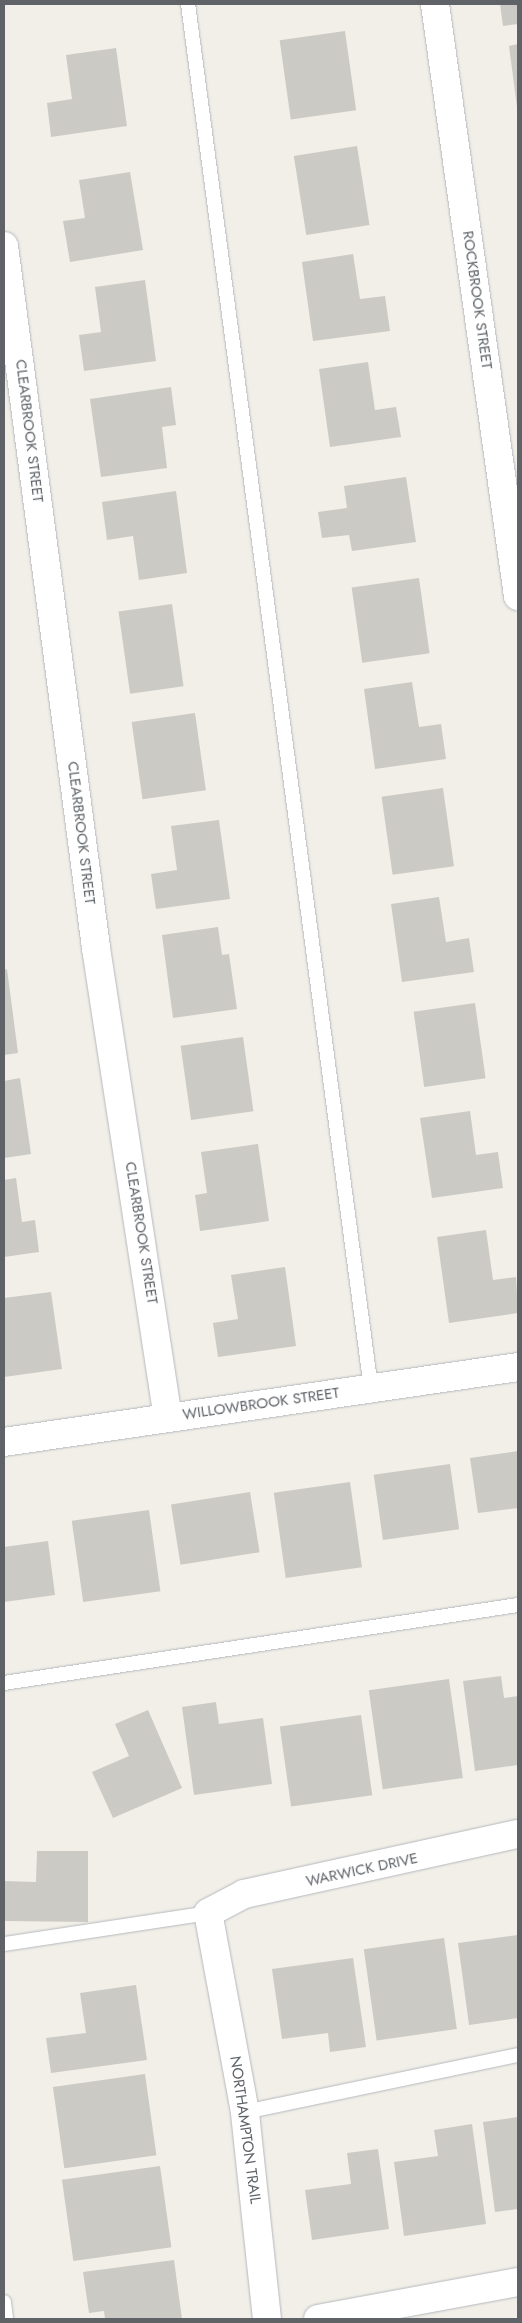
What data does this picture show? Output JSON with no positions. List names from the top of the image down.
{
  "streets": {
    "street": [
      "ROCKBROOK STREET",
      "CLEARBROOK STREET",
      "WILLOWBROOK STREET",
      "WARWICK DRIVE",
      "NORTHAMPTON TRAIL"
    ]
  },
  "crossings": [
    ["CLEARBROOK STREET", "WILLOWBROOK STREET"],
    ["WARWICK DRIVE", "NORTHAMPTON TRAIL"]
  ]
}
